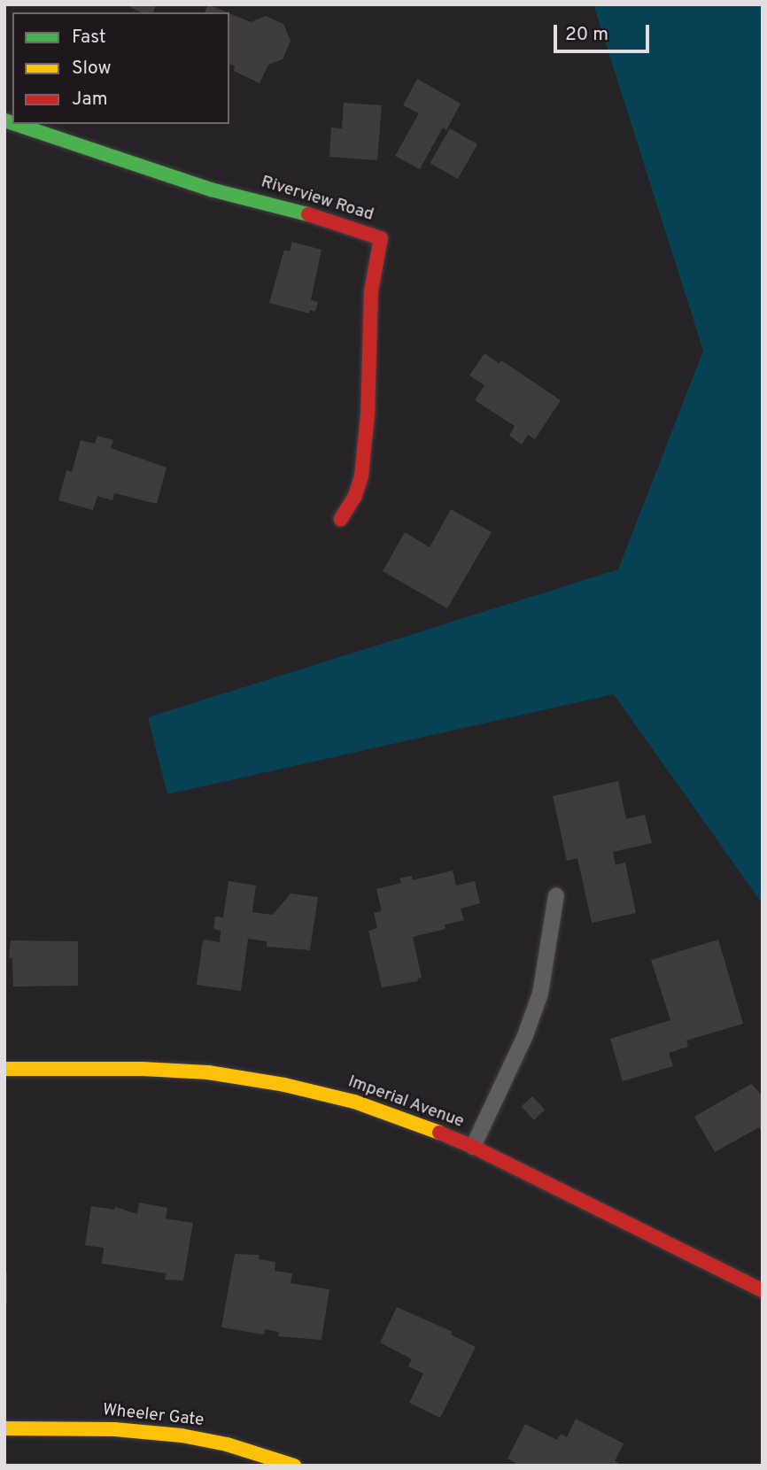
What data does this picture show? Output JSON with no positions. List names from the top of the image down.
{
  "streets": {
    "street": ["Riverview Road", "Imperial Avenue", "Wheeler Gate"]
  },
  "legend": ["Fast", "Slow", "Jam"],
  "scale_bar": "20 m"
}
